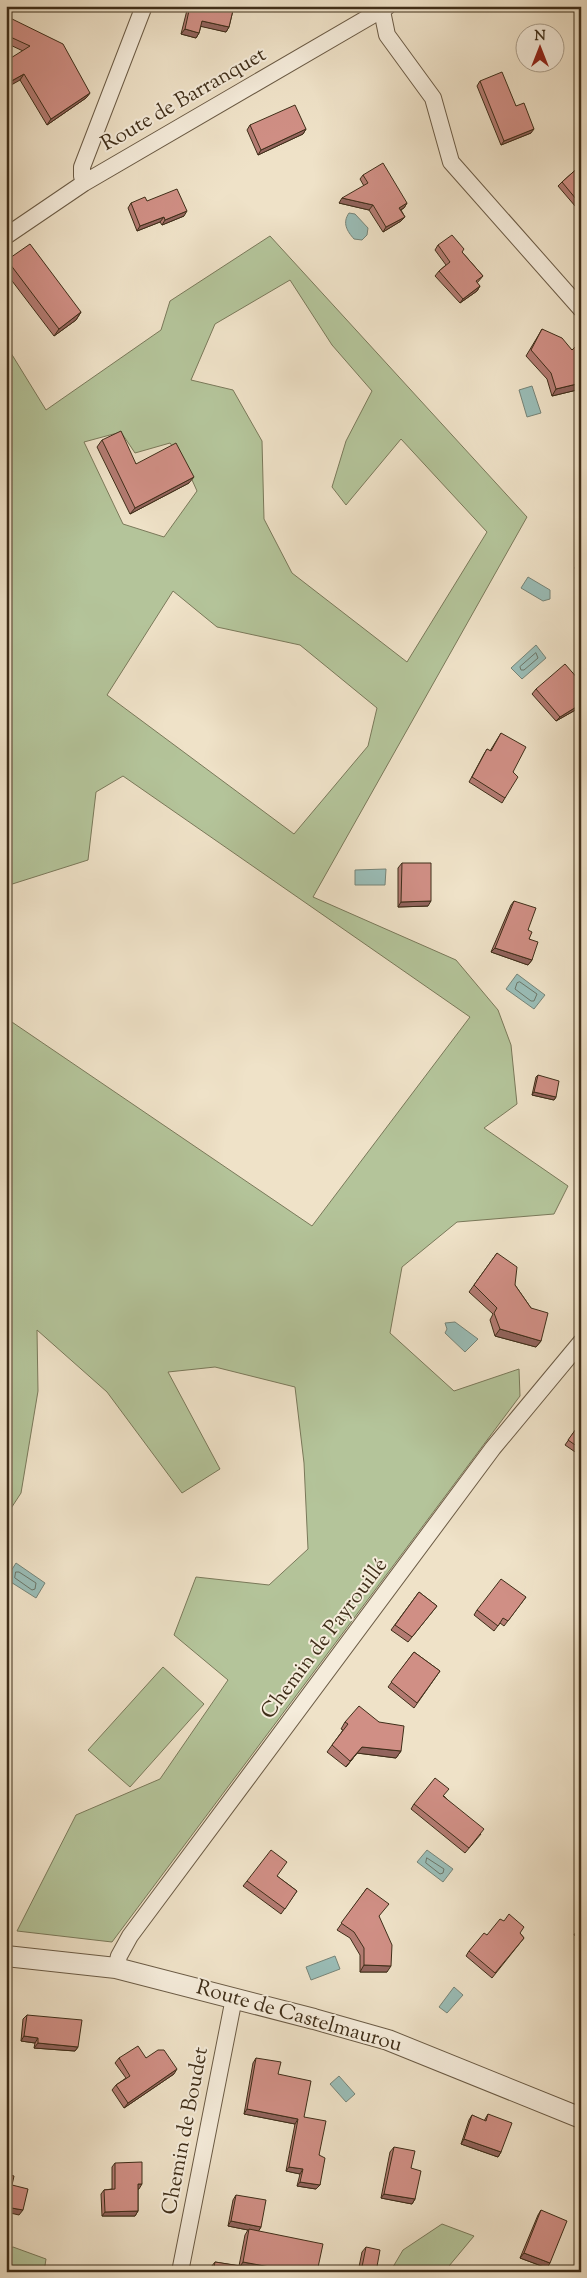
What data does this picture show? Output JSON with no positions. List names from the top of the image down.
{
  "streets": {
    "street": [
      "Route de Barranquet",
      "Chemin de Payrouillé",
      "Route de Castelmaurou",
      "Chemin de Boudet"
    ]
  },
  "crossings": [
    ["Chemin de Payrouillé", "Route de Castelmaurou"],
    ["Route de Castelmaurou", "Chemin de Boudet"]
  ],
  "north": "top"
}
